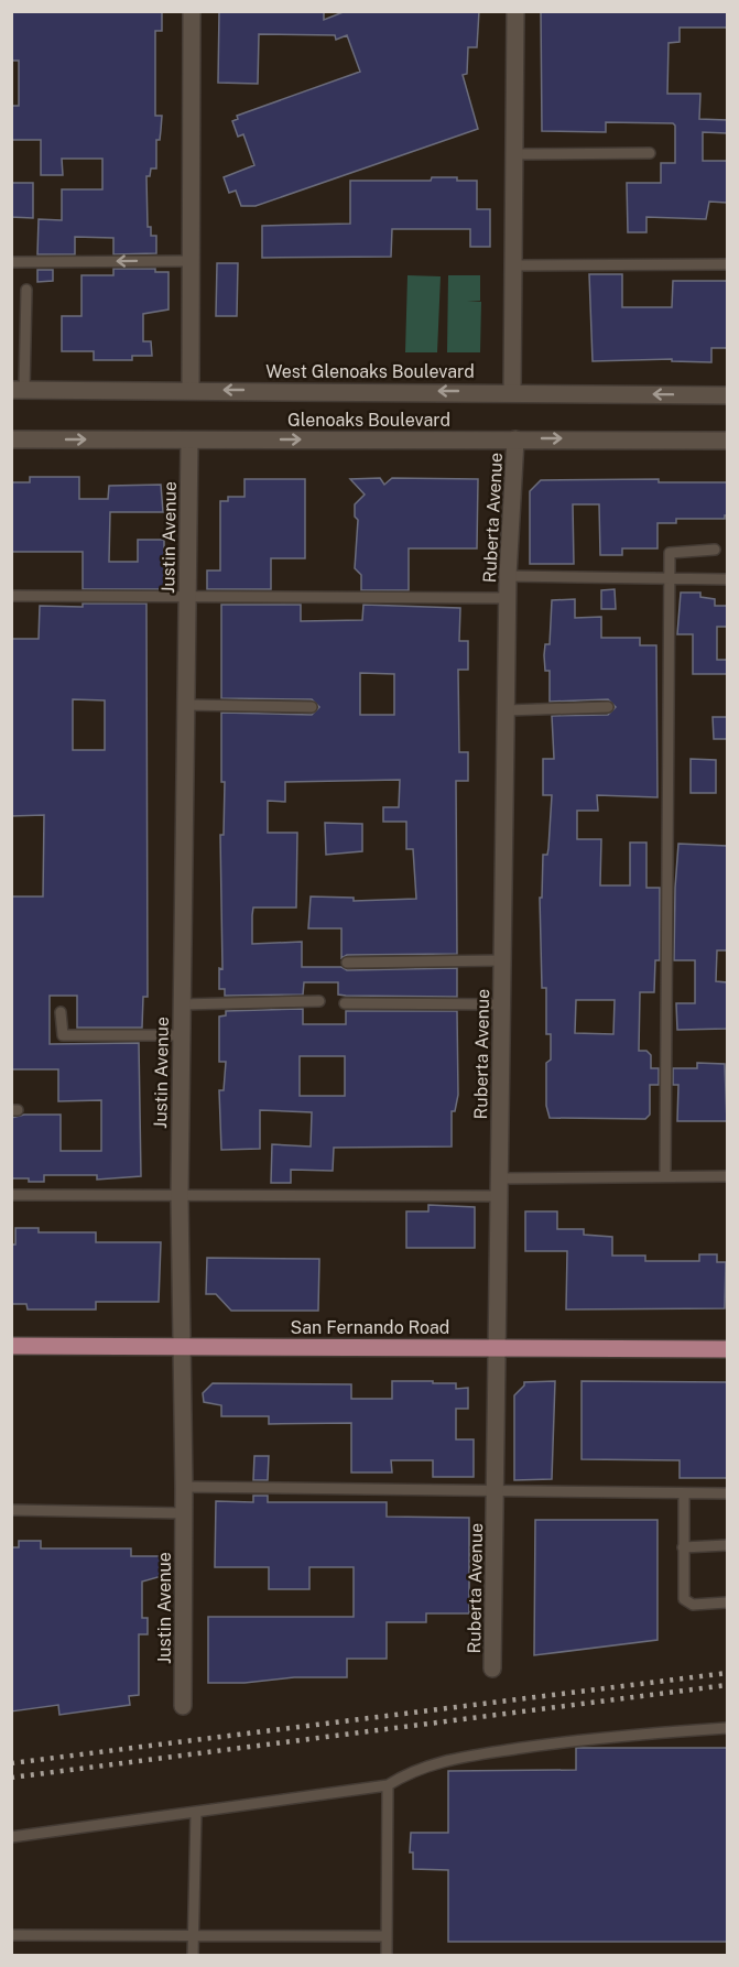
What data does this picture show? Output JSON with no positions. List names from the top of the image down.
{
  "streets": {
    "main road": ["San Fernando Road"],
    "street": [
      "West Glenoaks Boulevard",
      "Glenoaks Boulevard",
      "Ruberta Avenue",
      "Justin Avenue"
    ]
  },
  "crossings": [
    ["Glenoaks Boulevard", "Ruberta Avenue"],
    ["Glenoaks Boulevard", "Justin Avenue"],
    ["Ruberta Avenue", "San Fernando Road"],
    ["Justin Avenue", "San Fernando Road"]
  ],
  "one_way": ["West Glenoaks Boulevard", "Glenoaks Boulevard"]
}
